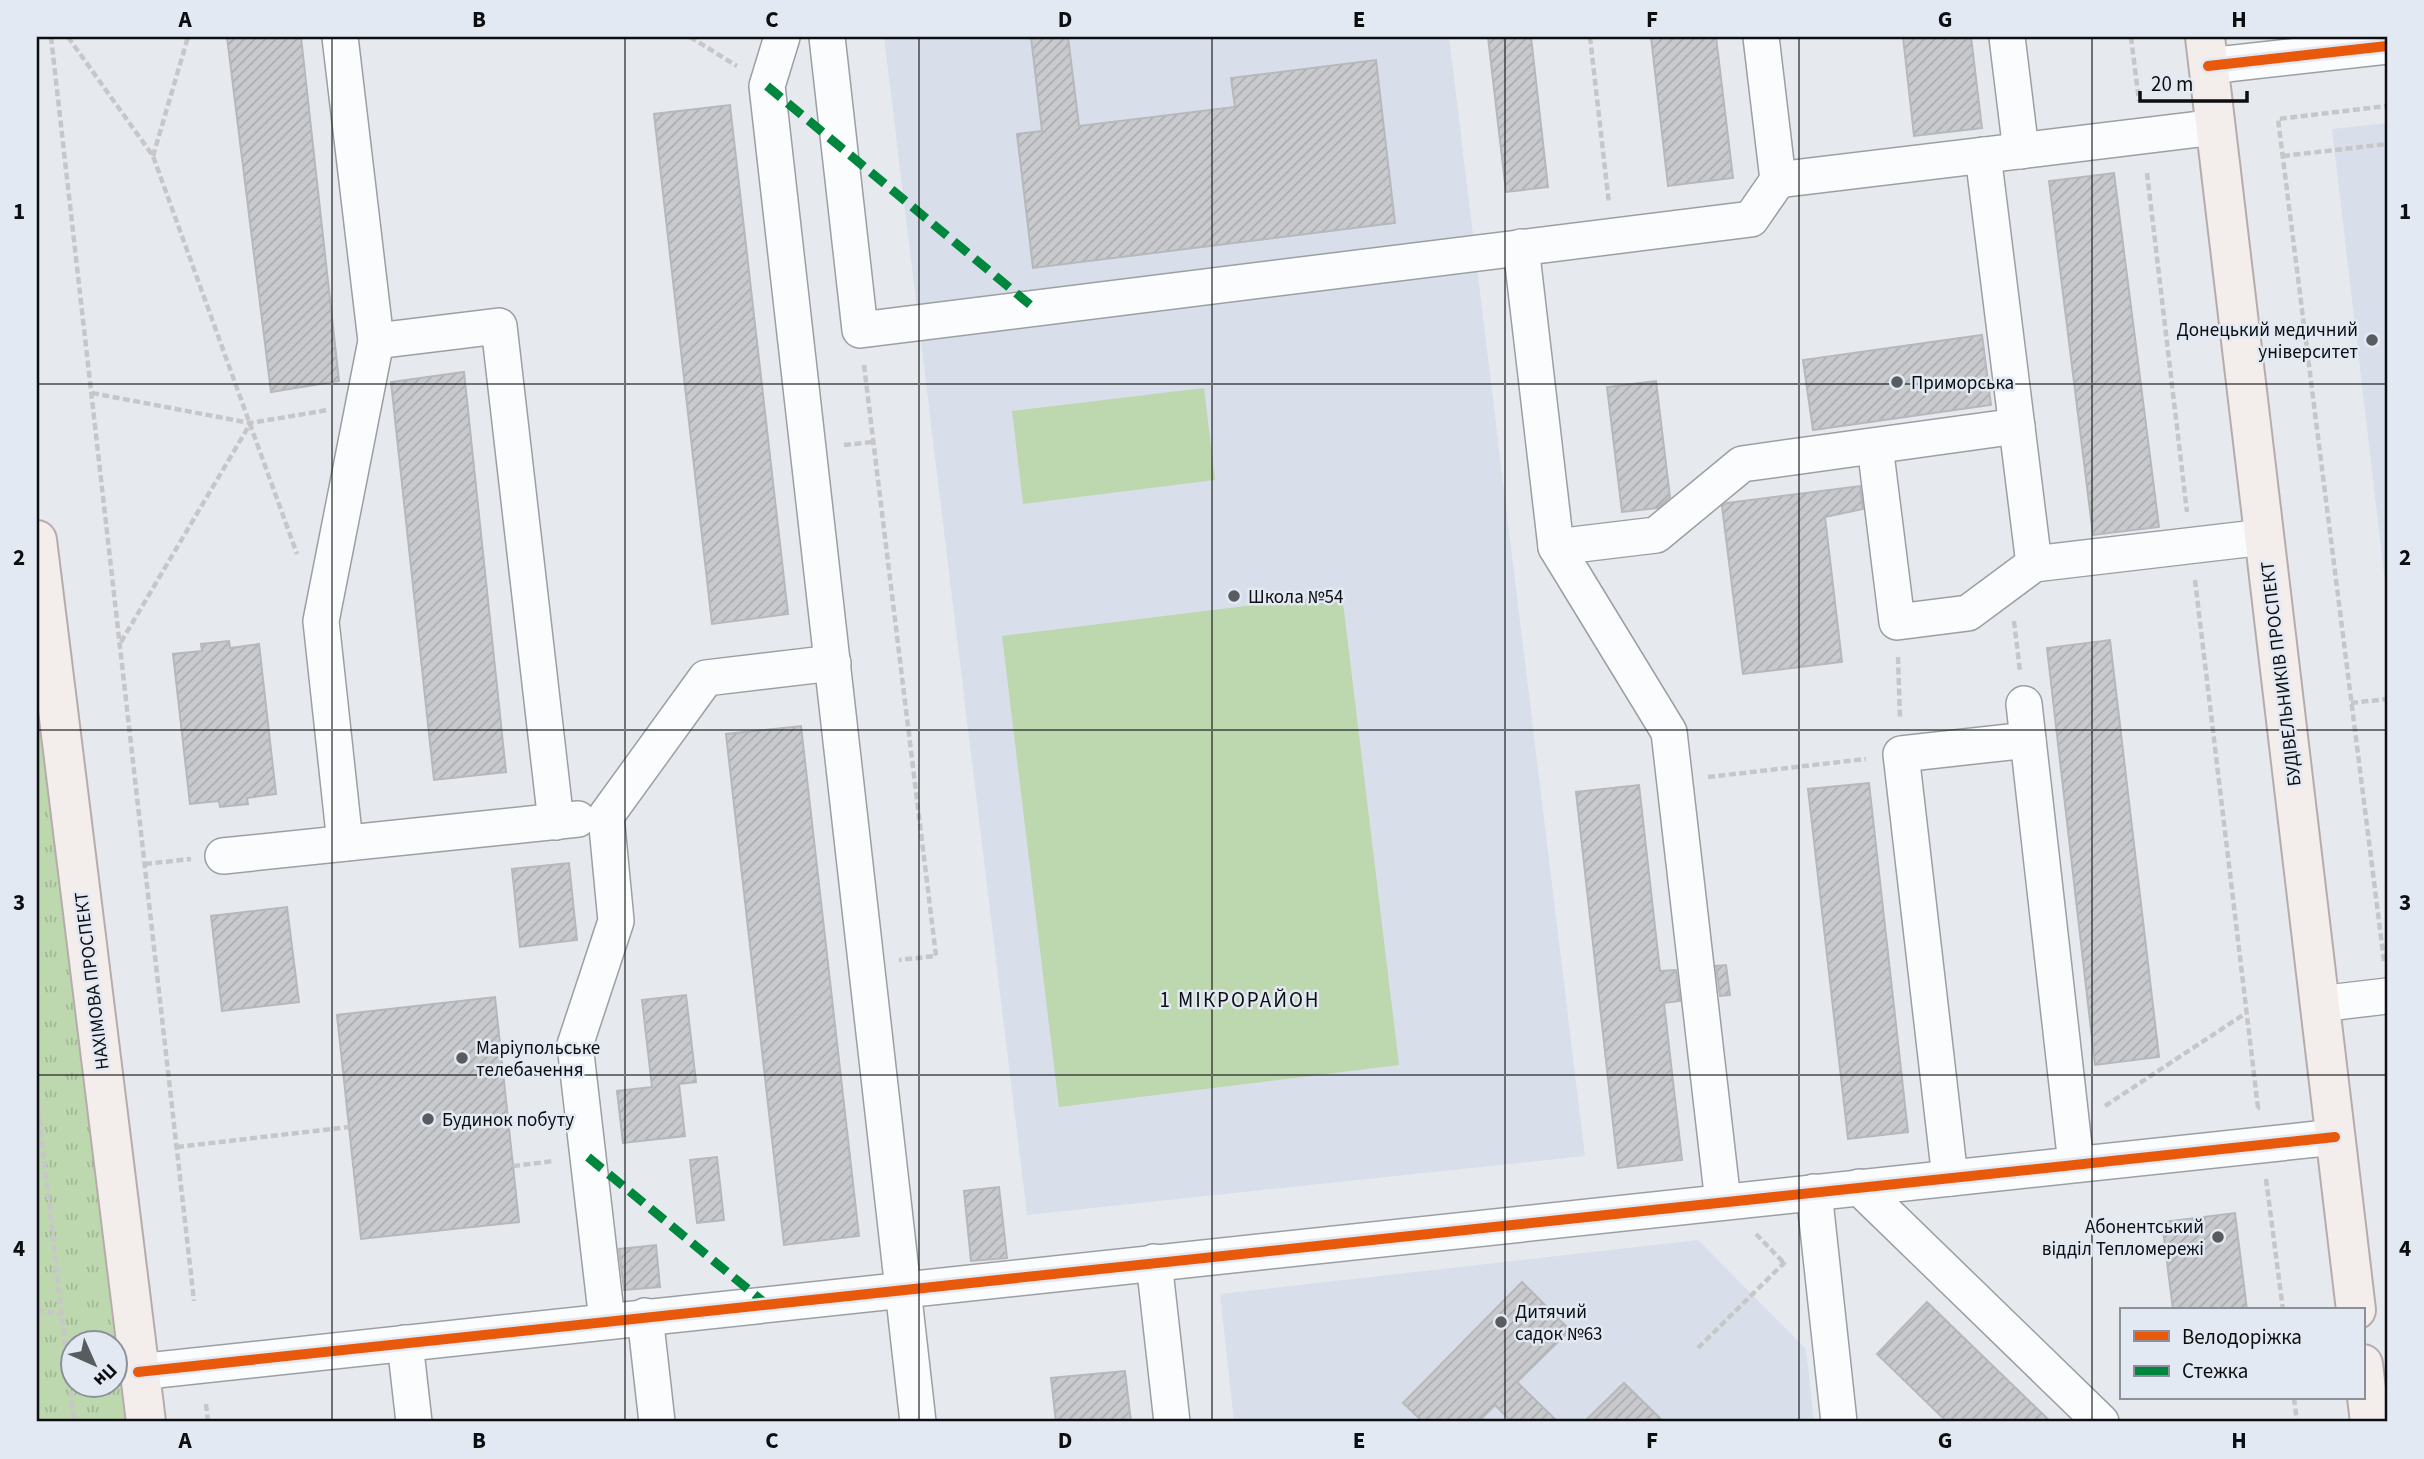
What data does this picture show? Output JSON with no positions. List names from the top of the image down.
{
  "streets": {
    "main road": ["БУДІВЕЛЬНИКІВ ПРОСПЕКТ", "НАХІМОВА ПРОСПЕКТ"]
  },
  "districts": ["1 МІКРОРАЙОН"],
  "places": [
    "Донецький медичний університет",
    "Приморська",
    "Школа №54",
    "Маріупольське телебачення",
    "Будинок побуту",
    "Абонентський відділ Тепломережі",
    "Дитячий садок №63"
  ],
  "legend": ["Велодоріжка", "Стежка"],
  "scale_bar": "20 m",
  "north": "bottom right",
  "grid": {
    "columns": [
      "A",
      "B",
      "C",
      "D",
      "E",
      "F",
      "G",
      "H"
    ],
    "rows": [
      "1",
      "2",
      "3",
      "4"
    ]
  }
}
